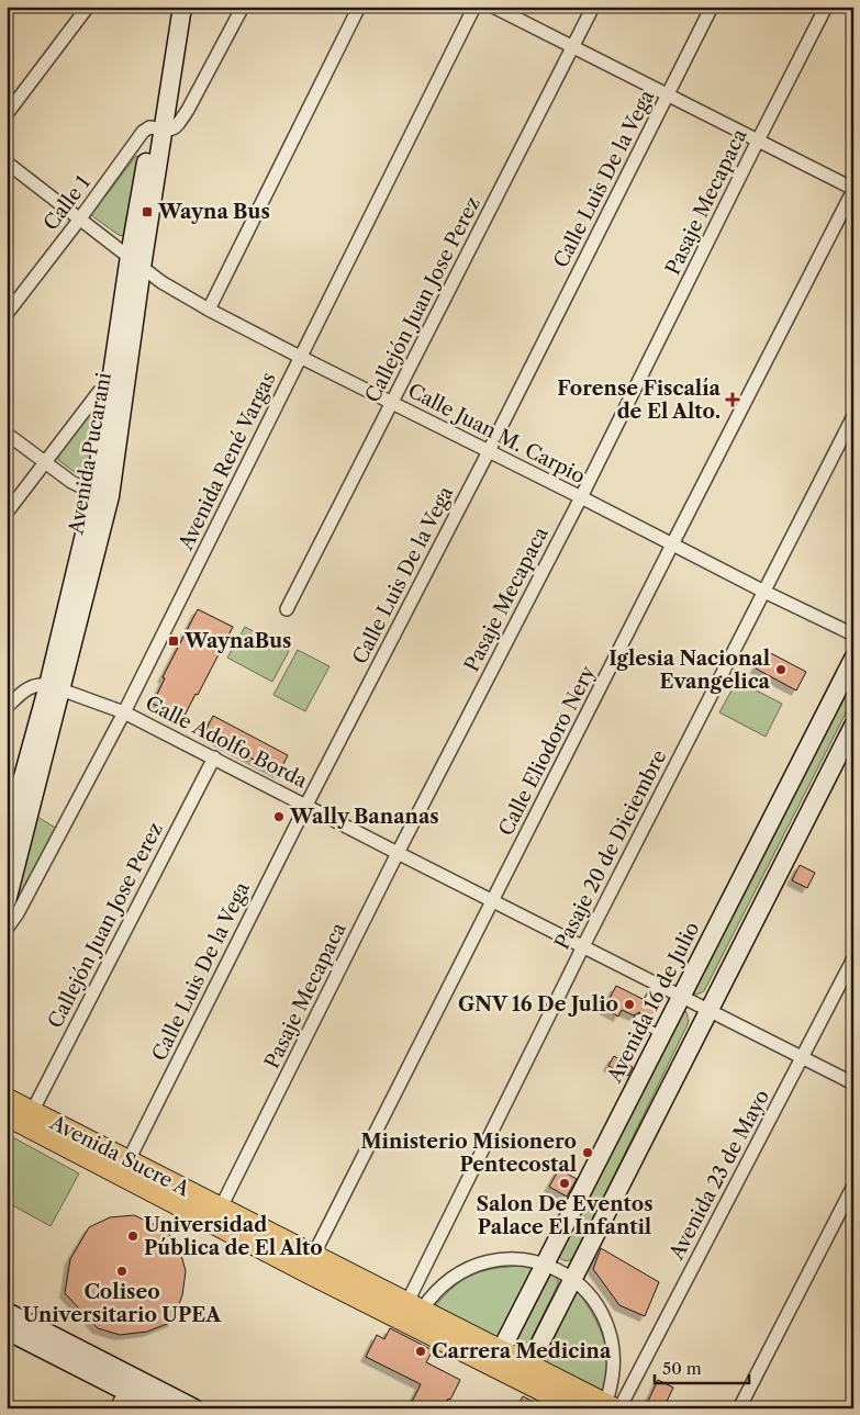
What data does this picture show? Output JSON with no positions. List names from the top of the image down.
{
  "streets": {
    "main road": ["Avenida Sucre A"],
    "street": [
      "Calle Luis De la Vega",
      "Pasaje Mecapaca",
      "Calle 1",
      "Callejón Juan Jose Perez",
      "Calle Juan M. Carpio",
      "Avenida Pucarani",
      "Avenida René Vargas",
      "Calle Adolfo Borda",
      "Calle Eliodoro Nery",
      "Pasaje 20 de Diciembre",
      "Avenida 16 de Julio",
      "Avenida 23 de Mayo"
    ]
  },
  "crossings": [
    ["Calle Luis De la Vega", "Calle Juan M. Carpio"],
    ["Calle Luis De la Vega", "Calle Adolfo Borda"],
    ["Calle Luis De la Vega", "Avenida Sucre A"],
    ["Pasaje Mecapaca", "Calle Juan M. Carpio"],
    ["Pasaje Mecapaca", "Calle Adolfo Borda"],
    ["Pasaje Mecapaca", "Avenida Sucre A"],
    ["Calle 1", "Calle Juan M. Carpio"],
    ["Calle 1", "Avenida Pucarani"],
    ["Callejón Juan Jose Perez", "Calle Juan M. Carpio"],
    ["Callejón Juan Jose Perez", "Calle Adolfo Borda"],
    ["Callejón Juan Jose Perez", "Avenida Sucre A"],
    ["Calle Juan M. Carpio", "Avenida Pucarani"],
    ["Calle Juan M. Carpio", "Avenida René Vargas"],
    ["Calle Juan M. Carpio", "Calle Eliodoro Nery"],
    ["Calle Juan M. Carpio", "Pasaje 20 de Diciembre"],
    ["Avenida Pucarani", "Calle Adolfo Borda"],
    ["Avenida René Vargas", "Calle Adolfo Borda"],
    ["Calle Adolfo Borda", "Calle Eliodoro Nery"],
    ["Calle Adolfo Borda", "Pasaje 20 de Diciembre"],
    ["Calle Adolfo Borda", "Avenida 16 de Julio"],
    ["Calle Adolfo Borda", "Avenida 23 de Mayo"],
    ["Calle Eliodoro Nery", "Avenida Sucre A"],
    ["Pasaje 20 de Diciembre", "Avenida Sucre A"],
    ["Avenida 16 de Julio", "Avenida Sucre A"],
    ["Avenida Sucre A", "Avenida 23 de Mayo"]
  ],
  "places": {
    "transit": ["Wayna Bus", "WaynaBus"],
    "health": ["Forense Fiscalía de El Alto."],
    "other": [
      "Iglesia Nacional Evangelica",
      "Wally Bananas",
      "GNV 16 De Julio",
      "Ministerio Misionero Pentecostal",
      "Salon De Eventos Palace El Infantil",
      "Universidad Pública de El Alto",
      "Coliseo Universitario UPEA",
      "Carrera Medicina"
    ]
  },
  "scale_bar": "50 m"
}
